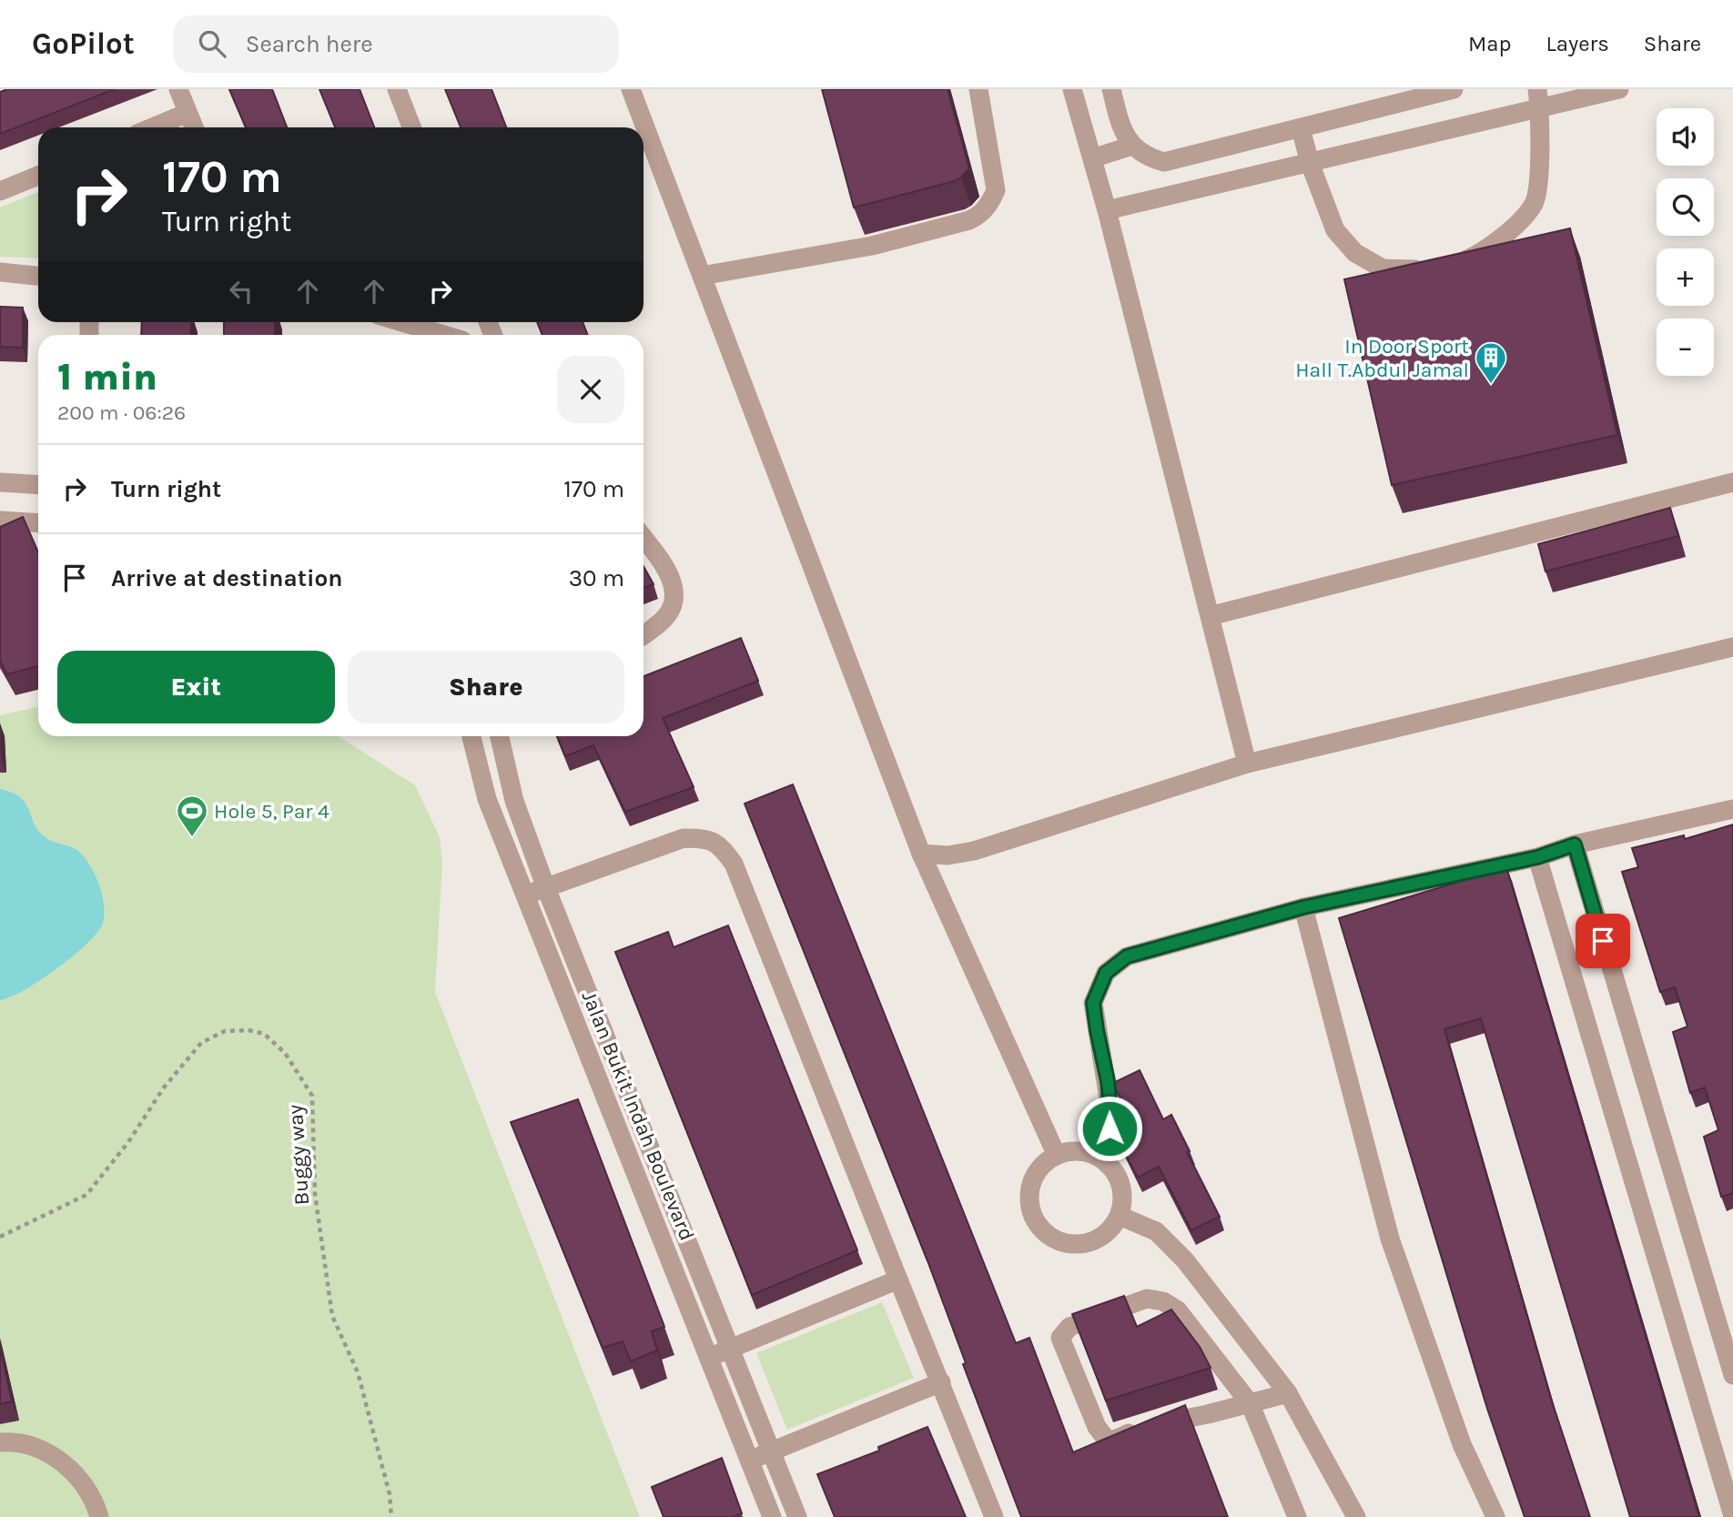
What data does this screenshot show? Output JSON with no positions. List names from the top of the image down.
{
  "streets": {
    "street": ["Jalan Bukit Indah Boulevard"],
    "path": ["Buggy way"]
  },
  "places": {
    "building": ["In Door Sport Hall T.Abdul Jamal"],
    "sports": ["Hole 5, Par 4"]
  },
  "page": {
    "header": "GoPilot",
    "search": "Search here",
    "nav": ["Map", "Layers", "Share"],
    "map_buttons": ["+", "−"],
    "turn": ["170 m", "Turn right"],
    "heading": ["1 min", "200 m · 06:26"],
    "list": [
      {
        "name": "Turn right",
        "value": "170 m"
      },
      {
        "name": "Arrive at destination",
        "value": "30 m"
      }
    ],
    "buttons": ["Exit", "Share"]
  }
}
